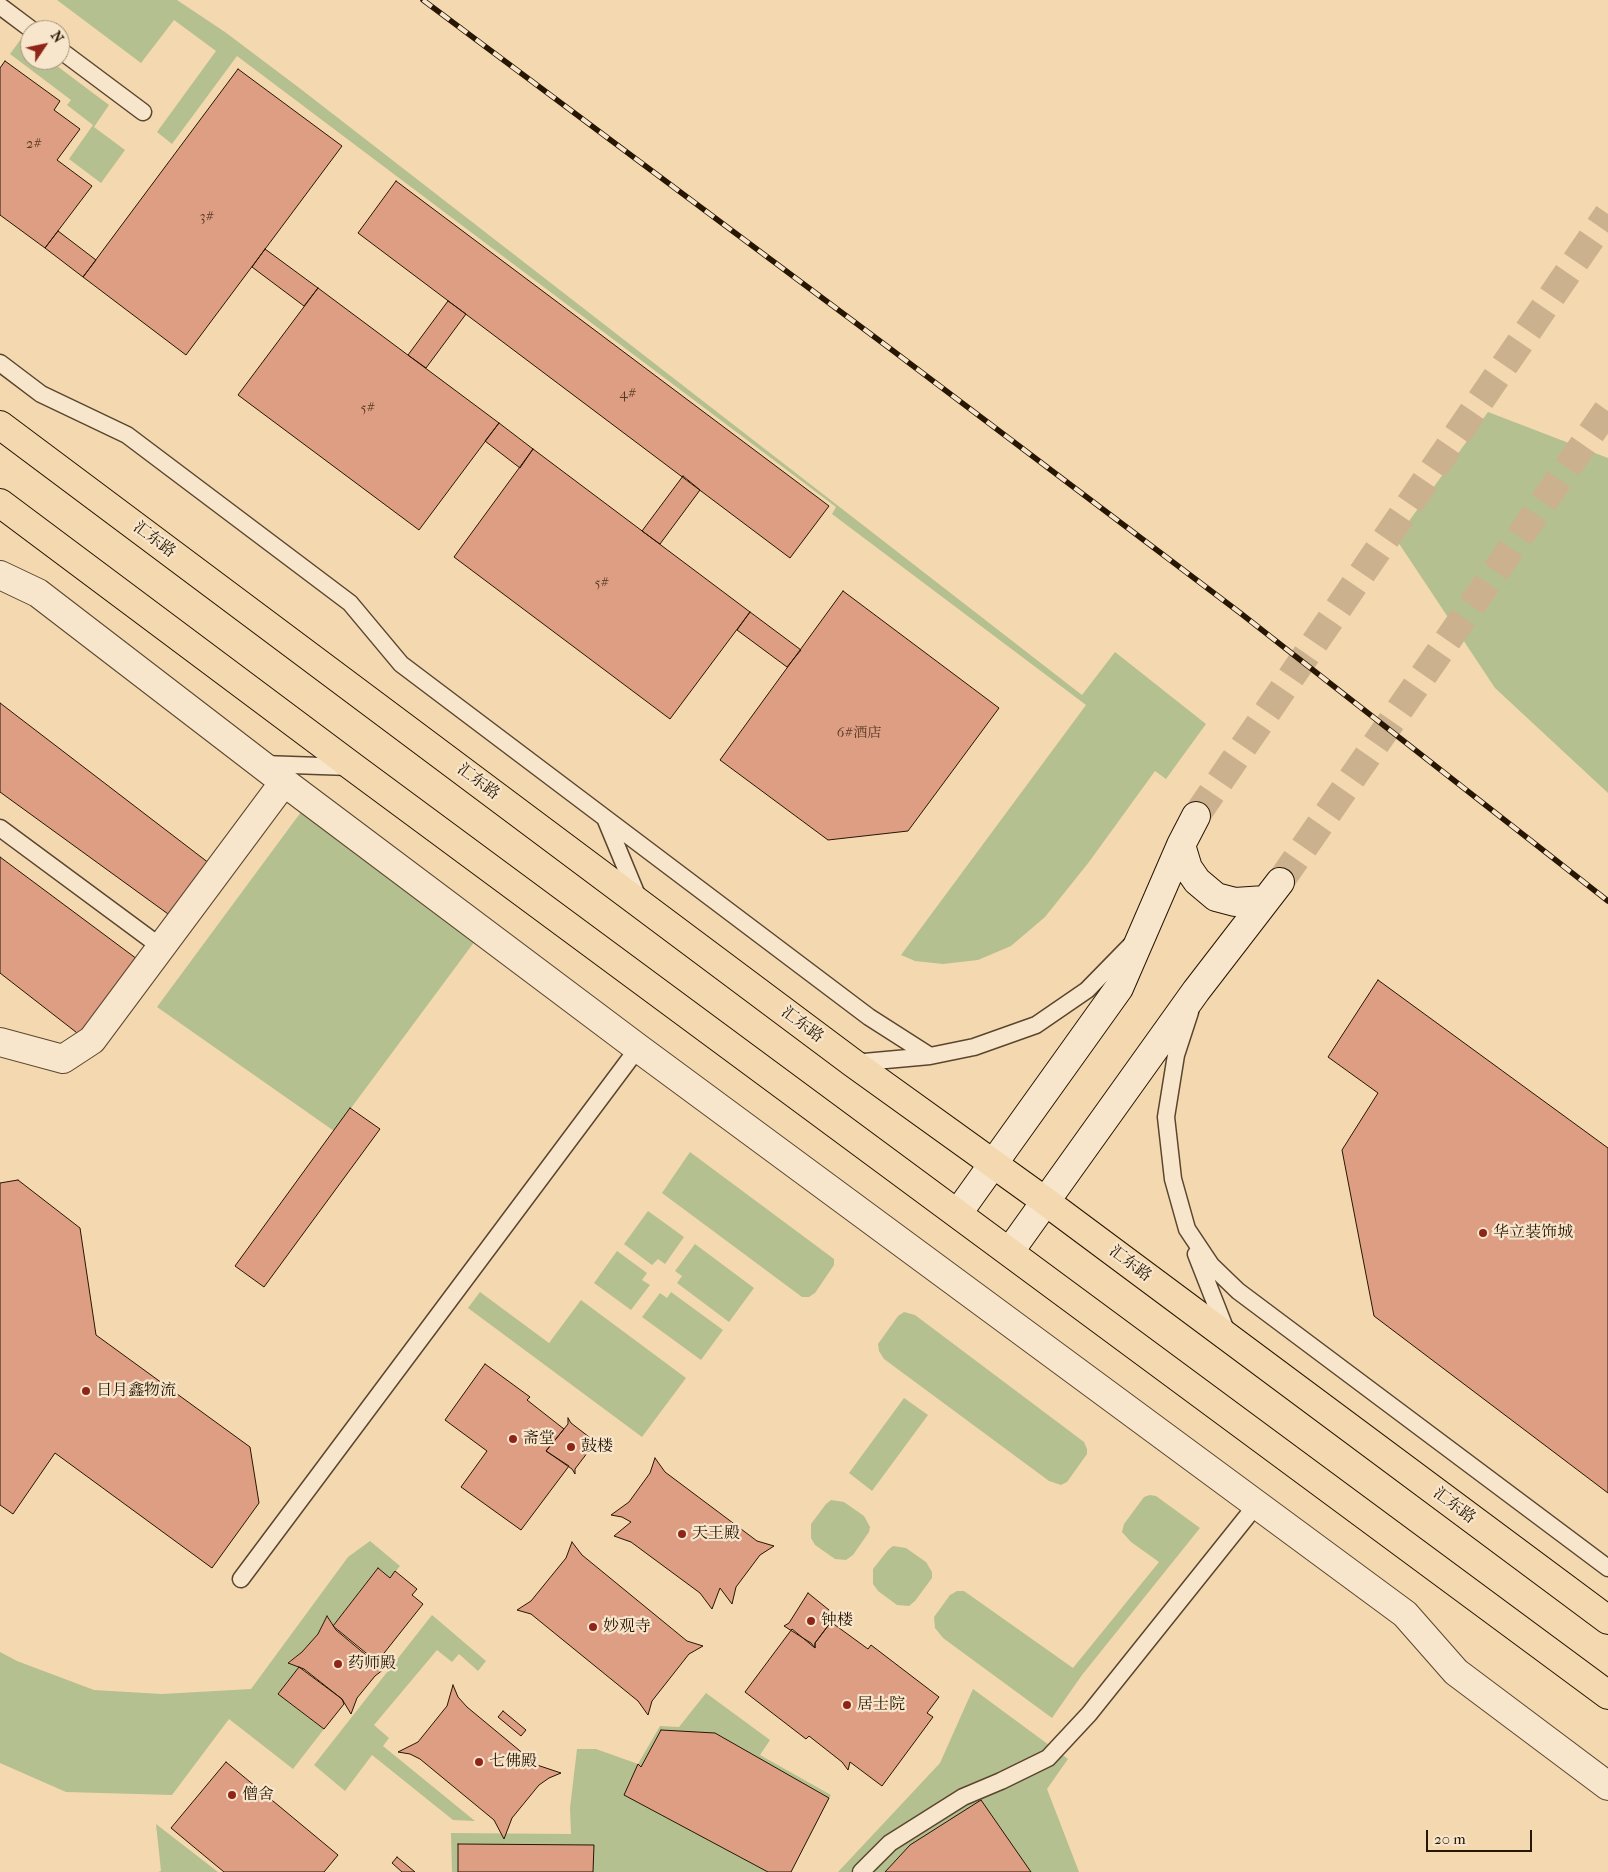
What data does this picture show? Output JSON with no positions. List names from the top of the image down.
{
  "streets": {
    "main road": ["汇东路"]
  },
  "places": [
    "华立装饰城",
    "日月鑫物流",
    "斋堂",
    "鼓楼",
    "天王殿",
    "钟楼",
    "妙观寺",
    "药师殿",
    "居士院",
    "七佛殿",
    "僧舍"
  ],
  "house_numbers": [
    "2#",
    "3#",
    "4#",
    "5#",
    "5#",
    "6#酒店"
  ],
  "scale_bar": "20 m",
  "north": "top right"
}
